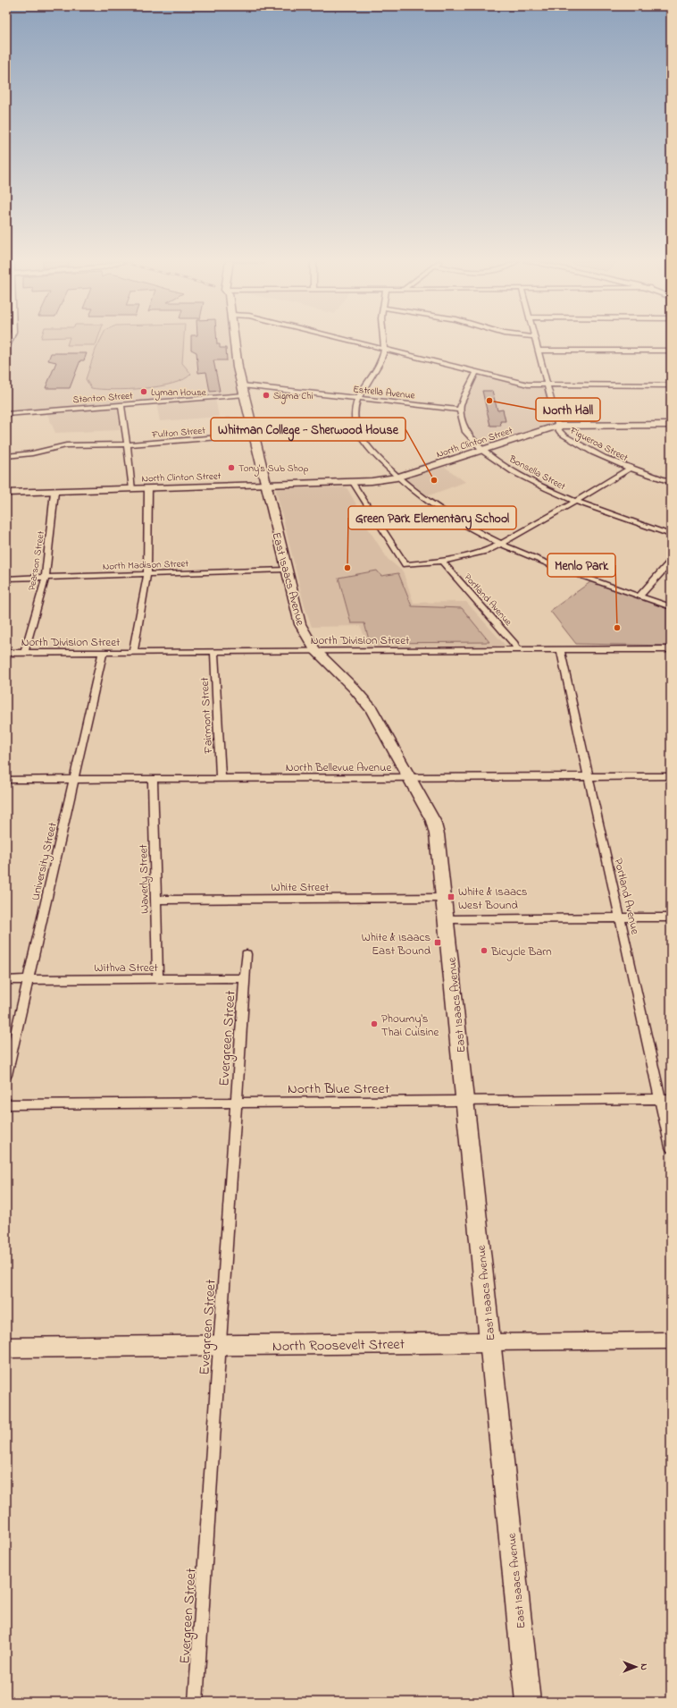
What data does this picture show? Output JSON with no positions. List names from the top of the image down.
{
  "streets": {
    "main road": ["North Clinton Street", "East Isaacs Avenue", "North Roosevelt Street"],
    "street": [
      "Estrella Avenue",
      "Stanton Street",
      "Fulton Street",
      "Figueroa Street",
      "Bonsella Street",
      "Pearson Street",
      "North Madison Street",
      "Portland Avenue",
      "North Division Street",
      "Fairmont Street",
      "North Bellevue Avenue",
      "University Street",
      "Waverly Street",
      "White Street",
      "Withva Street",
      "Evergreen Street",
      "North Blue Street"
    ]
  },
  "crossings": [
    ["Estrella Avenue", "Stanton Street"],
    ["Estrella Avenue", "Bonsella Street"],
    ["Estrella Avenue", "East Isaacs Avenue"],
    ["Stanton Street", "East Isaacs Avenue"],
    ["Fulton Street", "East Isaacs Avenue"],
    ["North Clinton Street", "Figueroa Street"],
    ["North Clinton Street", "Bonsella Street"],
    ["North Clinton Street", "Pearson Street"],
    ["North Clinton Street", "East Isaacs Avenue"],
    ["Pearson Street", "North Madison Street"],
    ["Pearson Street", "North Division Street"],
    ["North Madison Street", "East Isaacs Avenue"],
    ["East Isaacs Avenue", "North Division Street"],
    ["East Isaacs Avenue", "North Bellevue Avenue"],
    ["East Isaacs Avenue", "White Street"],
    ["East Isaacs Avenue", "North Blue Street"],
    ["East Isaacs Avenue", "North Roosevelt Street"],
    ["Portland Avenue", "North Division Street"],
    ["Portland Avenue", "North Bellevue Avenue"],
    ["Portland Avenue", "North Blue Street"],
    ["North Division Street", "Fairmont Street"],
    ["North Division Street", "University Street"],
    ["Fairmont Street", "North Bellevue Avenue"],
    ["North Bellevue Avenue", "University Street"],
    ["North Bellevue Avenue", "Waverly Street"],
    ["University Street", "Withva Street"],
    ["Waverly Street", "White Street"],
    ["Waverly Street", "Withva Street"],
    ["Withva Street", "Evergreen Street"],
    ["Evergreen Street", "North Blue Street"],
    ["Evergreen Street", "North Roosevelt Street"]
  ],
  "places": {
    "other": [
      "Lyman House",
      "Sigma Chi",
      "North Hall",
      "Tony's Sub Shop",
      "Whitman College - Sherwood House",
      "Green Park Elementary School",
      "Menlo Park",
      "Bicycle Barn",
      "Phoumy's Thai Cuisine"
    ],
    "transit": ["White & Isaacs West Bound", "White & Isaacs East Bound"]
  },
  "north": "right"
}
